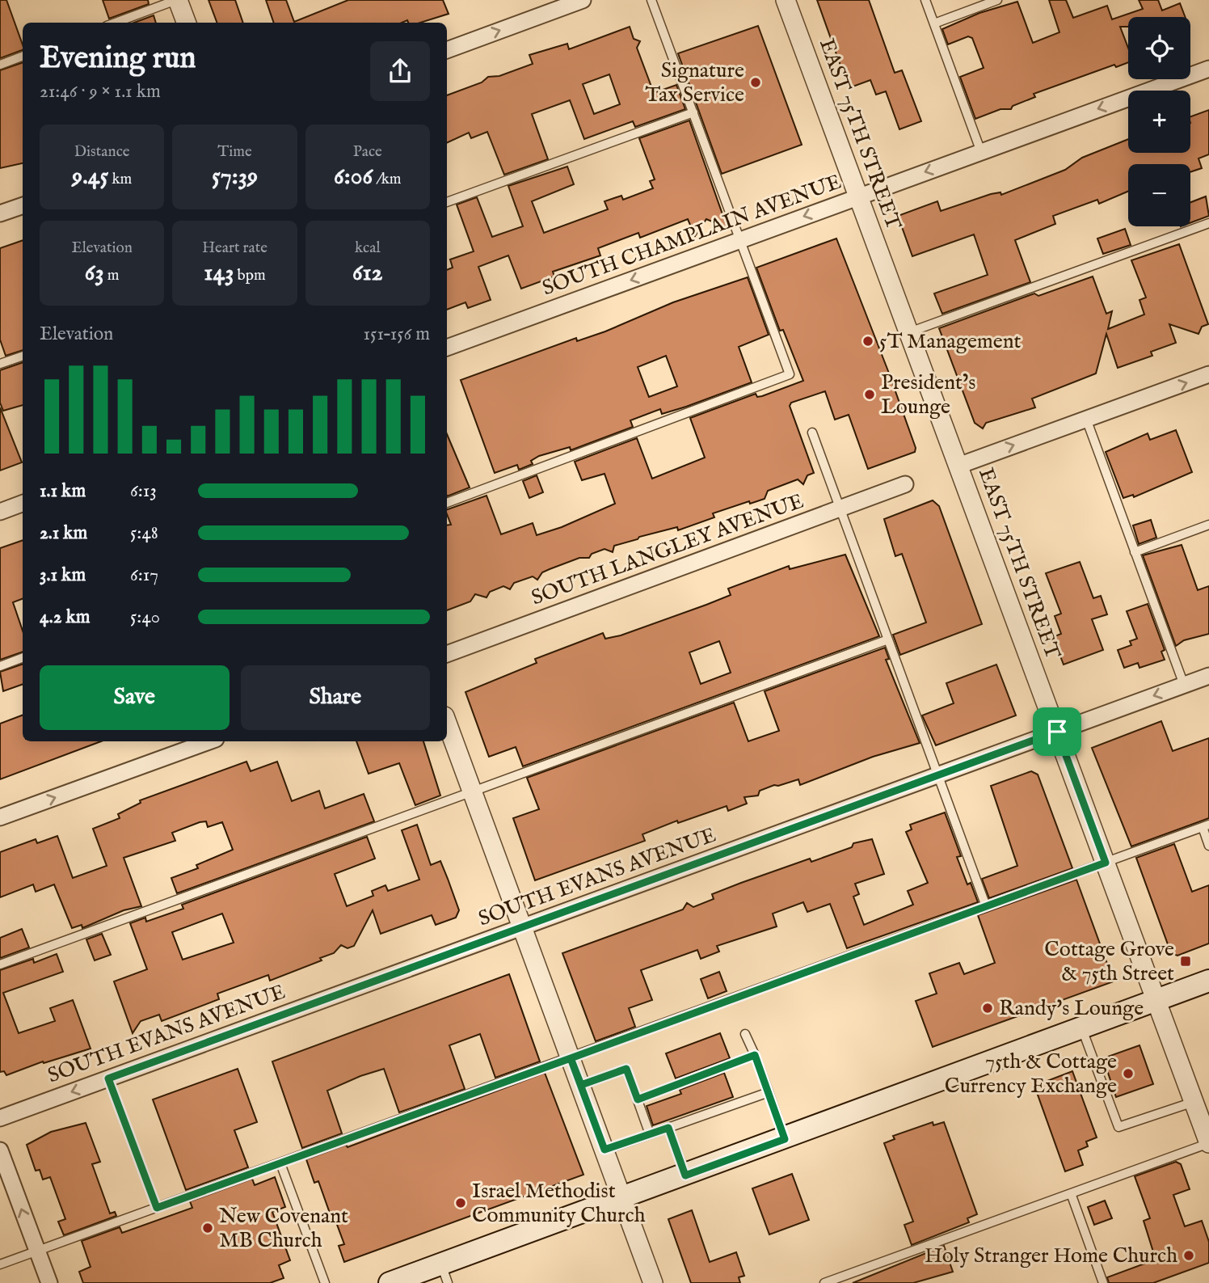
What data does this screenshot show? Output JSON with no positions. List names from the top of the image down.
{
  "streets": {
    "street": [
      "EAST 75TH STREET",
      "SOUTH CHAMPLAIN AVENUE",
      "SOUTH LANGLEY AVENUE",
      "SOUTH EVANS AVENUE"
    ]
  },
  "crossings": [
    ["EAST 75TH STREET", "SOUTH CHAMPLAIN AVENUE"],
    ["EAST 75TH STREET", "SOUTH EVANS AVENUE"]
  ],
  "one_way": ["SOUTH CHAMPLAIN AVENUE"],
  "places": {
    "other": [
      "Signature Tax Service",
      "5T Management",
      "President’s Lounge",
      "Randy's Lounge",
      "75th & Cottage Currency Exchange",
      "Israel Methodist Community Church",
      "New Covenant MB Church",
      "Holy Stranger Home Church"
    ],
    "transit": ["Cottage Grove & 75th Street"]
  },
  "page": {
    "map_buttons": ["+", "−"],
    "heading": ["Evening run", "21:46 · 9 × 1.1 km"],
    "stats": [
      ["Distance", "9.45 km"],
      ["Time", "57:39"],
      ["Pace", "6:06 /km"],
      ["Elevation", "63 m"],
      ["Heart rate", "143 bpm"],
      ["kcal", "612"]
    ],
    "chart": ["Elevation", "151–156 m"],
    "list": [
      {
        "name": "1.1 km",
        "note": "6:13"
      },
      {
        "name": "2.1 km",
        "note": "5:48"
      },
      {
        "name": "3.1 km",
        "note": "6:17"
      },
      {
        "name": "4.2 km",
        "note": "5:40"
      }
    ],
    "buttons": ["Save", "Share"]
  }
}
